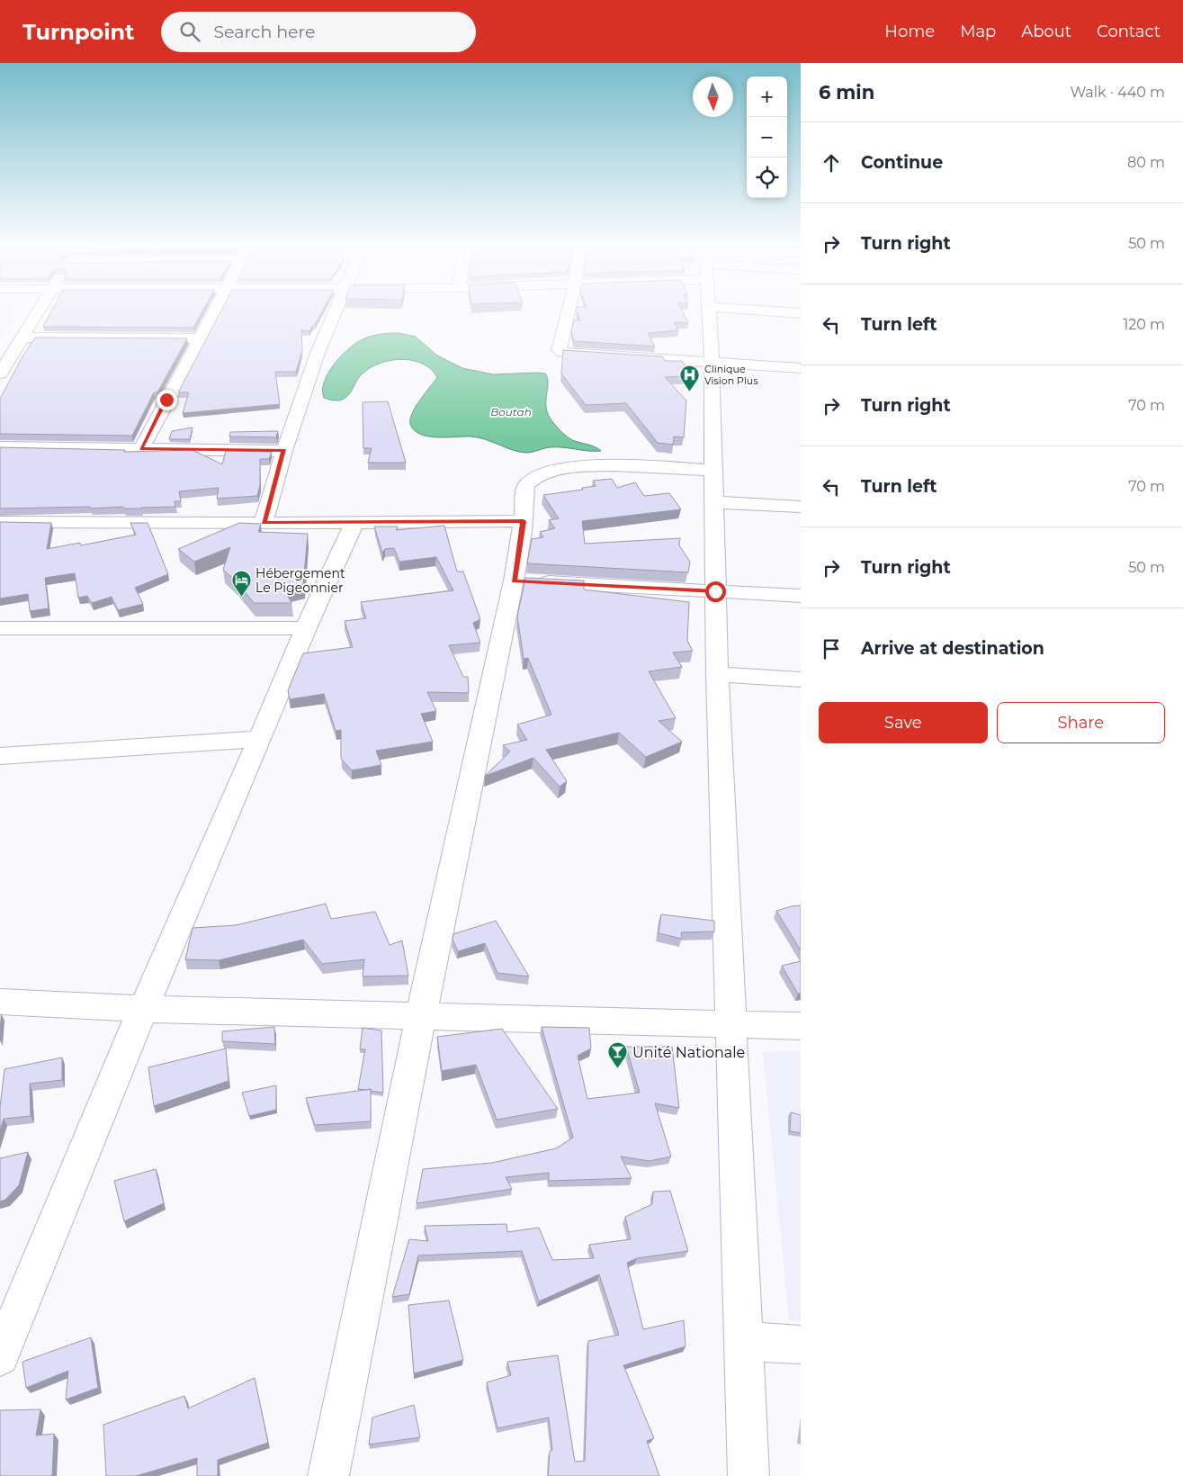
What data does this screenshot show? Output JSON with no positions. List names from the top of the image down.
{
  "water": ["Boutah"],
  "places": {
    "hospital": ["Clinique Vision Plus"],
    "hotel": ["Hébergement Le Pigeonnier"],
    "bar": ["Unité Nationale"]
  },
  "north": "bottom",
  "page": {
    "header": "Turnpoint",
    "search": "Search here",
    "nav": [
      "Home",
      "Map",
      "About",
      "Contact"
    ],
    "heading": ["6 min", "Walk · 440 m"],
    "map_buttons": ["+", "−"],
    "list": [
      ["Continue", "80 m"],
      ["Turn right", "50 m"],
      ["Turn left", "120 m"],
      ["Turn right", "70 m"],
      ["Turn left", "70 m"],
      ["Turn right", "50 m"],
      "Arrive at destination"
    ],
    "buttons": ["Save", "Share"]
  }
}
